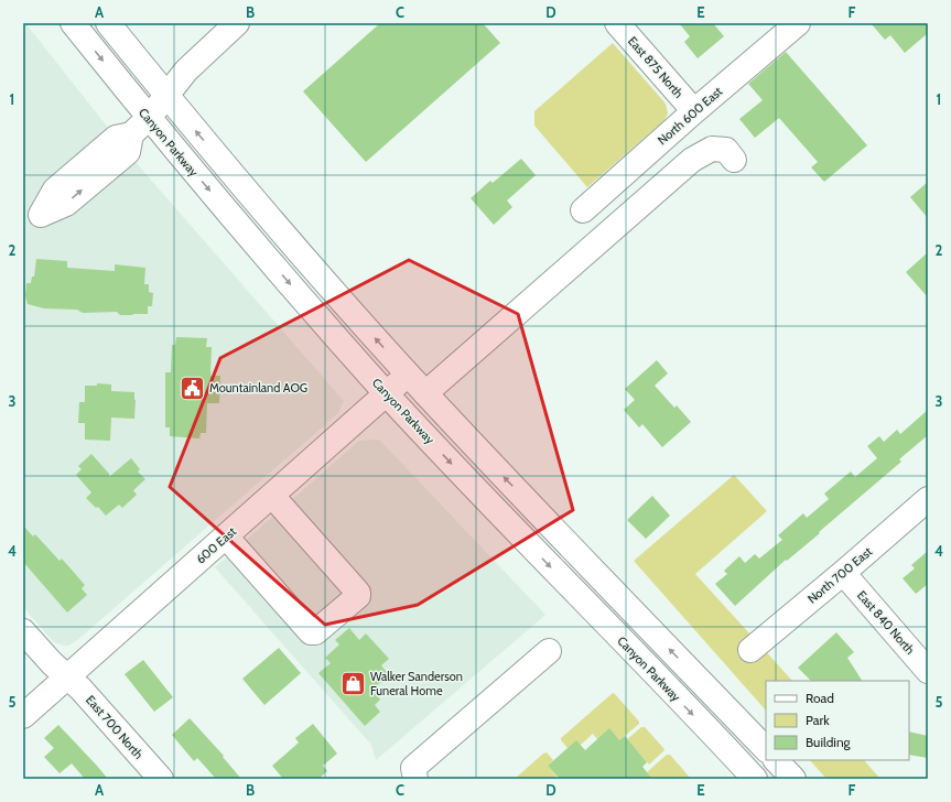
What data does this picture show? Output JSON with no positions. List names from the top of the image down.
{
  "streets": {
    "main road": [
      "East 875 North",
      "North 600 East",
      "Canyon Parkway",
      "600 East",
      "North 700 East",
      "East 840 North",
      "East 700 North"
    ]
  },
  "crossings": [
    ["East 875 North", "North 600 East"],
    ["Canyon Parkway", "600 East"],
    ["600 East", "East 700 North"],
    ["North 700 East", "East 840 North"]
  ],
  "places": {
    "public building": ["Mountainland AOG"],
    "shop": ["Walker Sanderson Funeral Home"]
  },
  "legend": ["Road", "Park", "Building"],
  "grid": {
    "columns": [
      "A",
      "B",
      "C",
      "D",
      "E",
      "F"
    ],
    "rows": [
      "1",
      "2",
      "3",
      "4",
      "5"
    ]
  }
}
